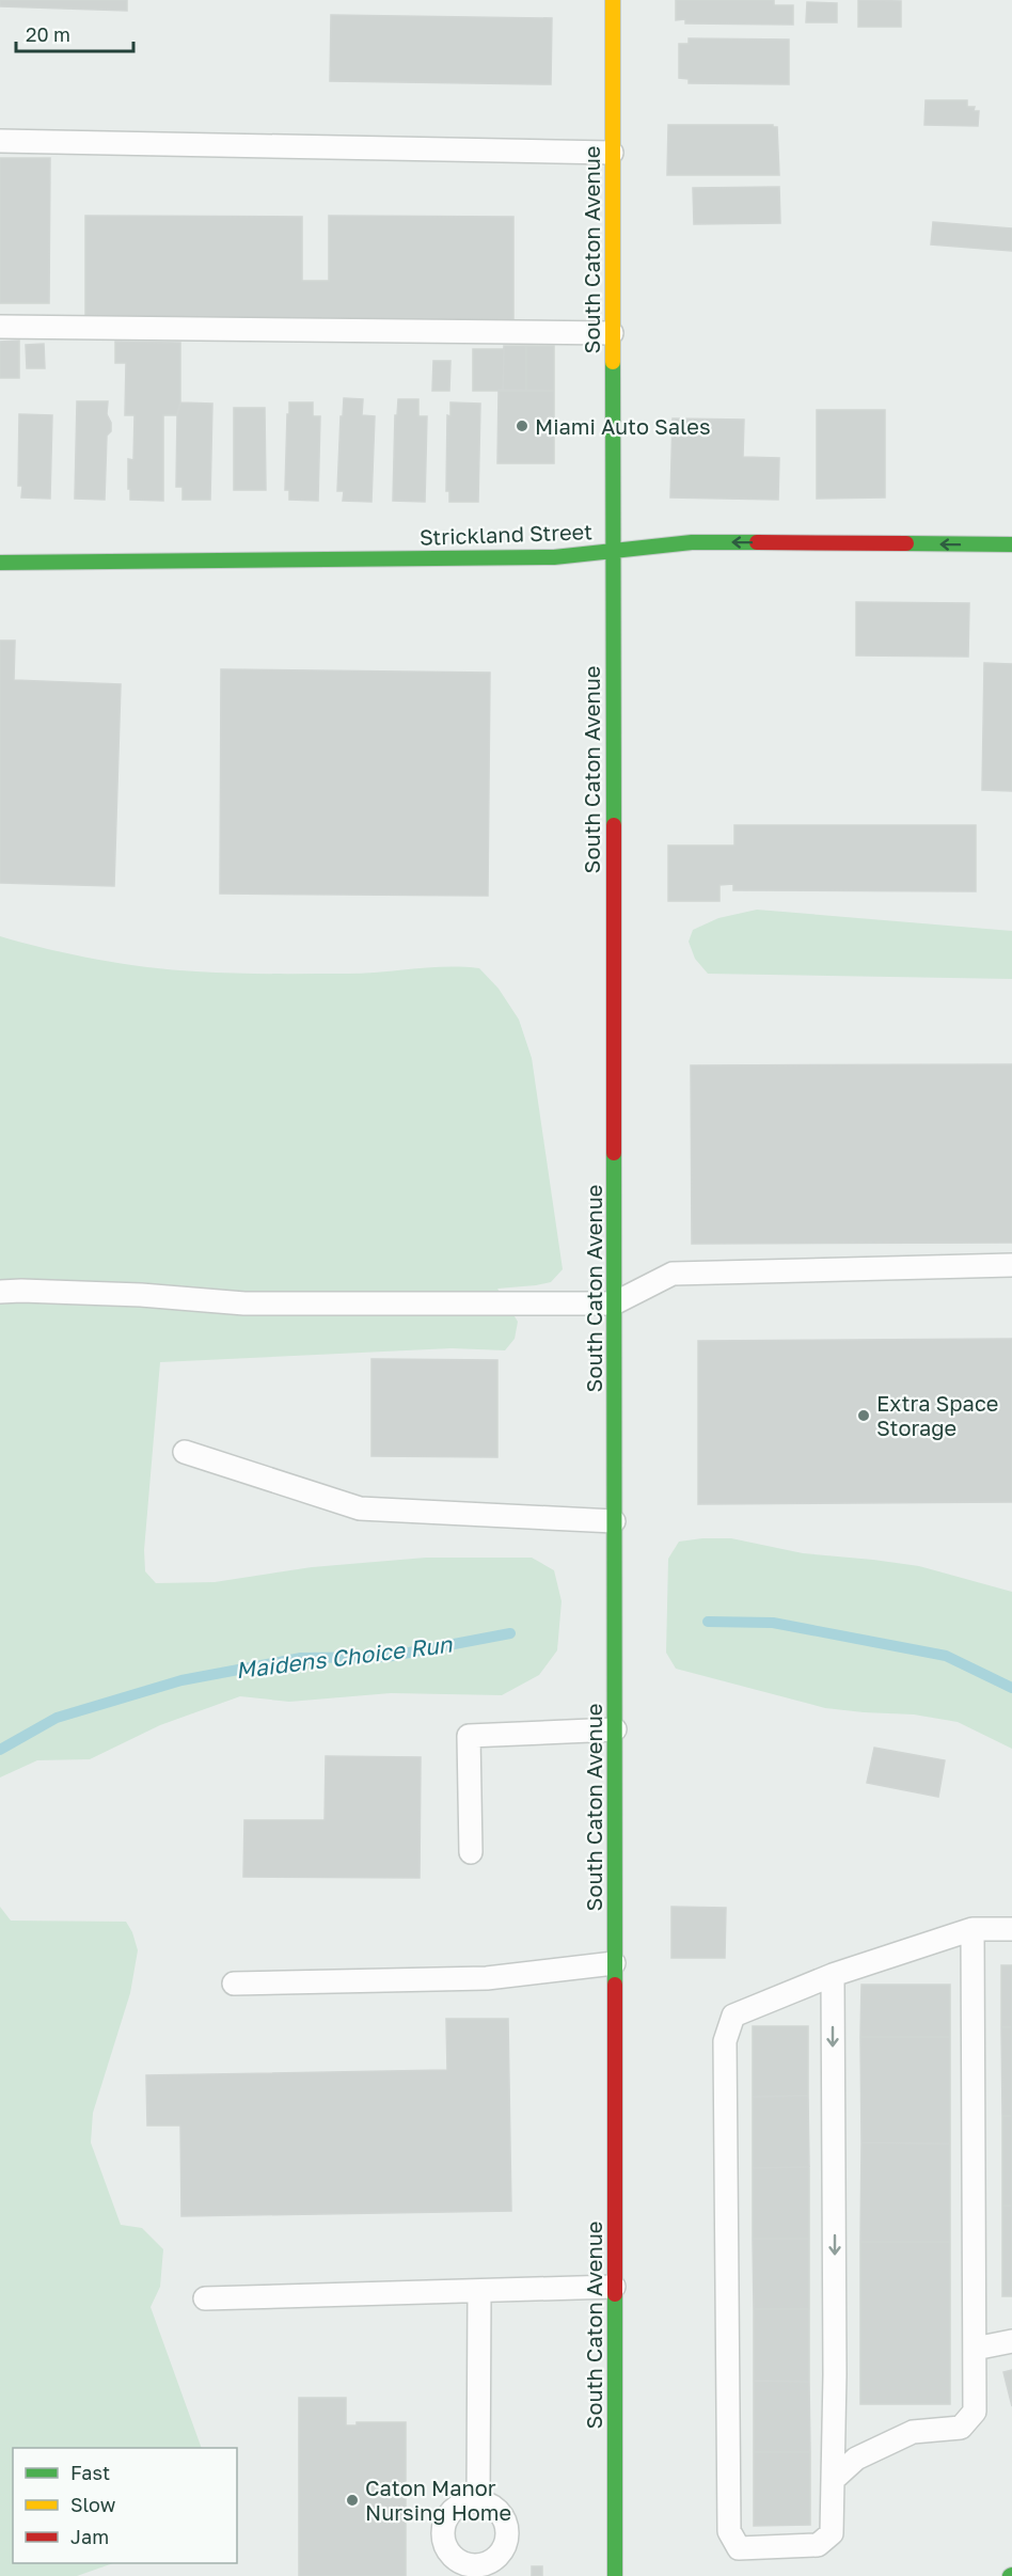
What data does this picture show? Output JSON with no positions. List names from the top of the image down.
{
  "streets": {
    "main road": ["South Caton Avenue", "Strickland Street"]
  },
  "crossings": [
    ["South Caton Avenue", "Strickland Street"]
  ],
  "one_way": ["Strickland Street"],
  "water": ["Maidens Choice Run"],
  "places": ["Miami Auto Sales", "Extra Space Storage", "Caton Manor Nursing Home"],
  "legend": ["Fast", "Slow", "Jam"],
  "scale_bar": "20 m"
}
